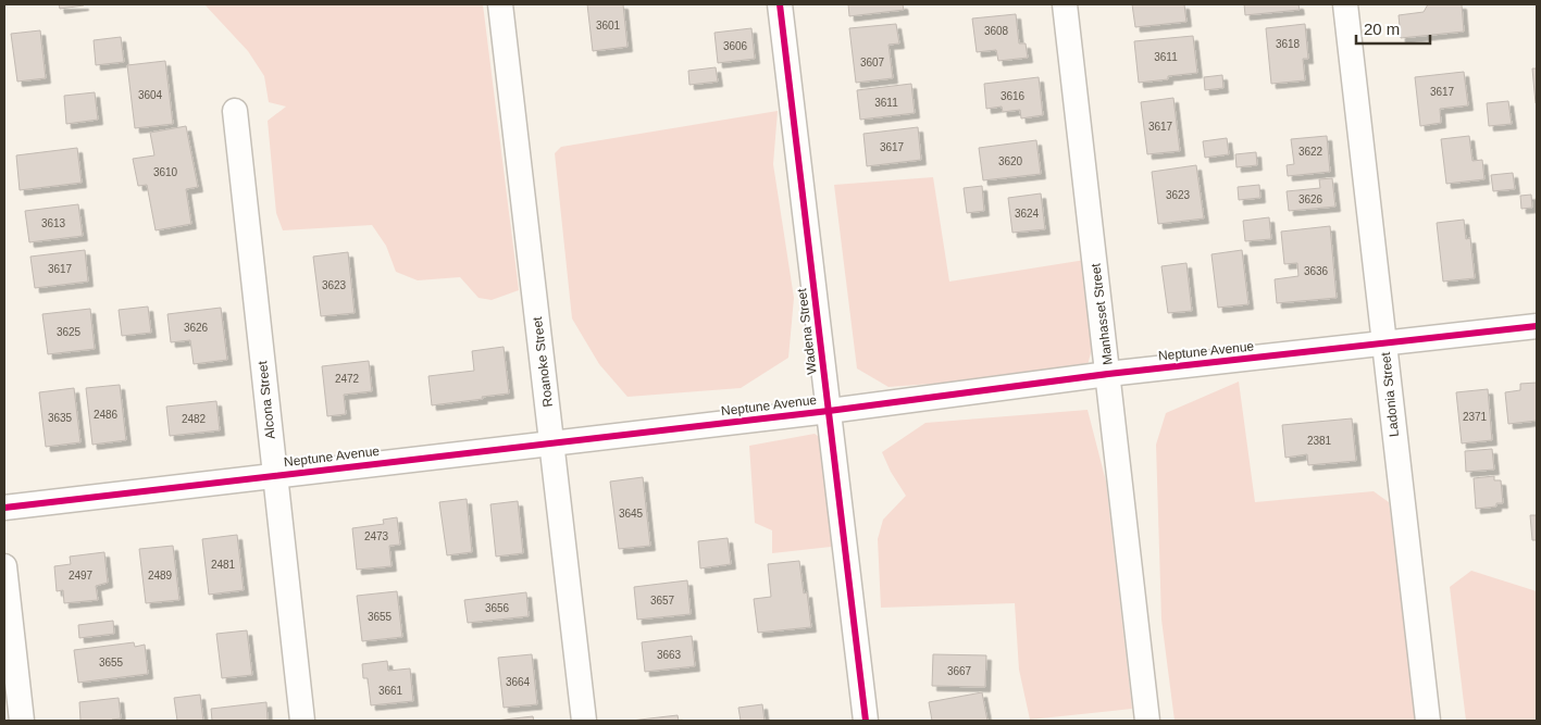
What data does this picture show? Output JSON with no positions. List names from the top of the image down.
{
  "streets": {
    "street": [
      "Manhasset Street",
      "Wadena Street",
      "Neptune Avenue",
      "Roanoke Street",
      "Ladonia Street",
      "Alcona Street"
    ]
  },
  "crossings": [
    ["Manhasset Street", "Neptune Avenue"],
    ["Wadena Street", "Neptune Avenue"],
    ["Neptune Avenue", "Roanoke Street"],
    ["Neptune Avenue", "Ladonia Street"],
    ["Neptune Avenue", "Alcona Street"]
  ],
  "house_numbers": [
    "3601",
    "3608",
    "3618",
    "3606",
    "3611",
    "3607",
    "3617",
    "3604",
    "3616",
    "3611",
    "3617",
    "3617",
    "3622",
    "3620",
    "3610",
    "3623",
    "3626",
    "3624",
    "3613",
    "3617",
    "3636",
    "3623",
    "3626",
    "3625",
    "2472",
    "2486",
    "2371",
    "3635",
    "2482",
    "2381",
    "3645",
    "2473",
    "2481",
    "2497",
    "2489",
    "3657",
    "3656",
    "3655",
    "3663",
    "3655",
    "3667",
    "3664",
    "3661"
  ],
  "scale_bar": "20 m"
}
